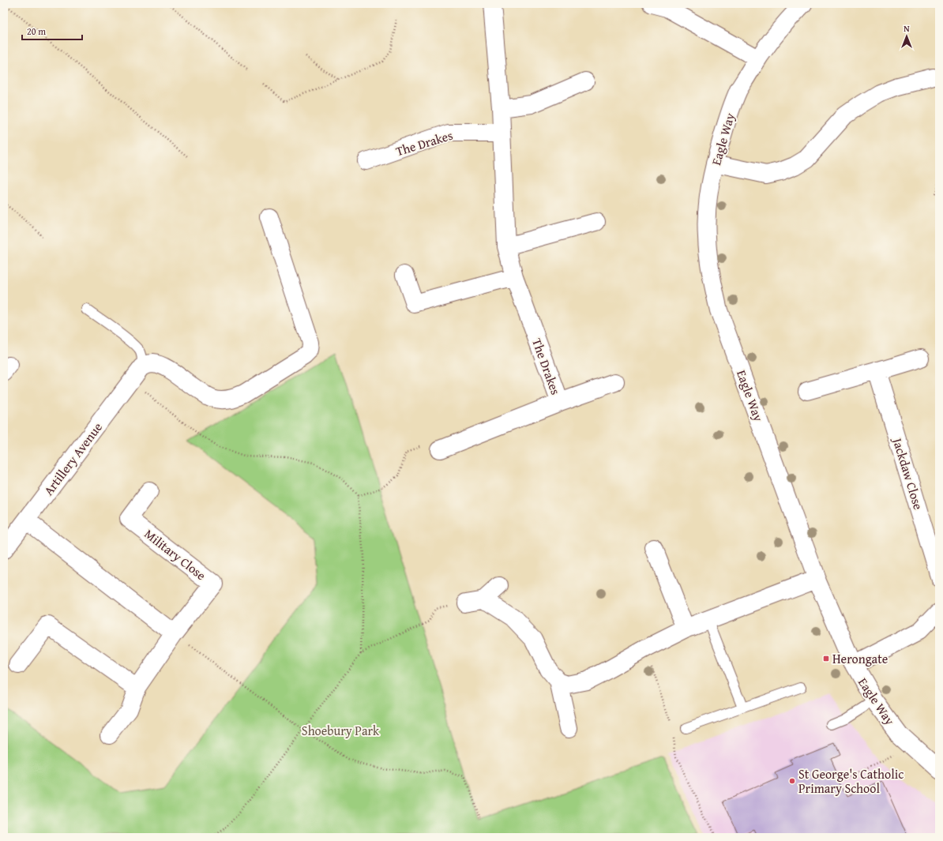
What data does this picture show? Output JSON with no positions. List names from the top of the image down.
{
  "streets": {
    "street": [
      "Eagle Way",
      "The Drakes",
      "Artillery Avenue",
      "Jackdaw Close",
      "Military Close"
    ]
  },
  "parks": ["Shoebury Park"],
  "places": {
    "transit": ["Herongate"],
    "other": ["St George's Catholic Primary School"]
  },
  "scale_bar": "20 m",
  "north": "top"
}
